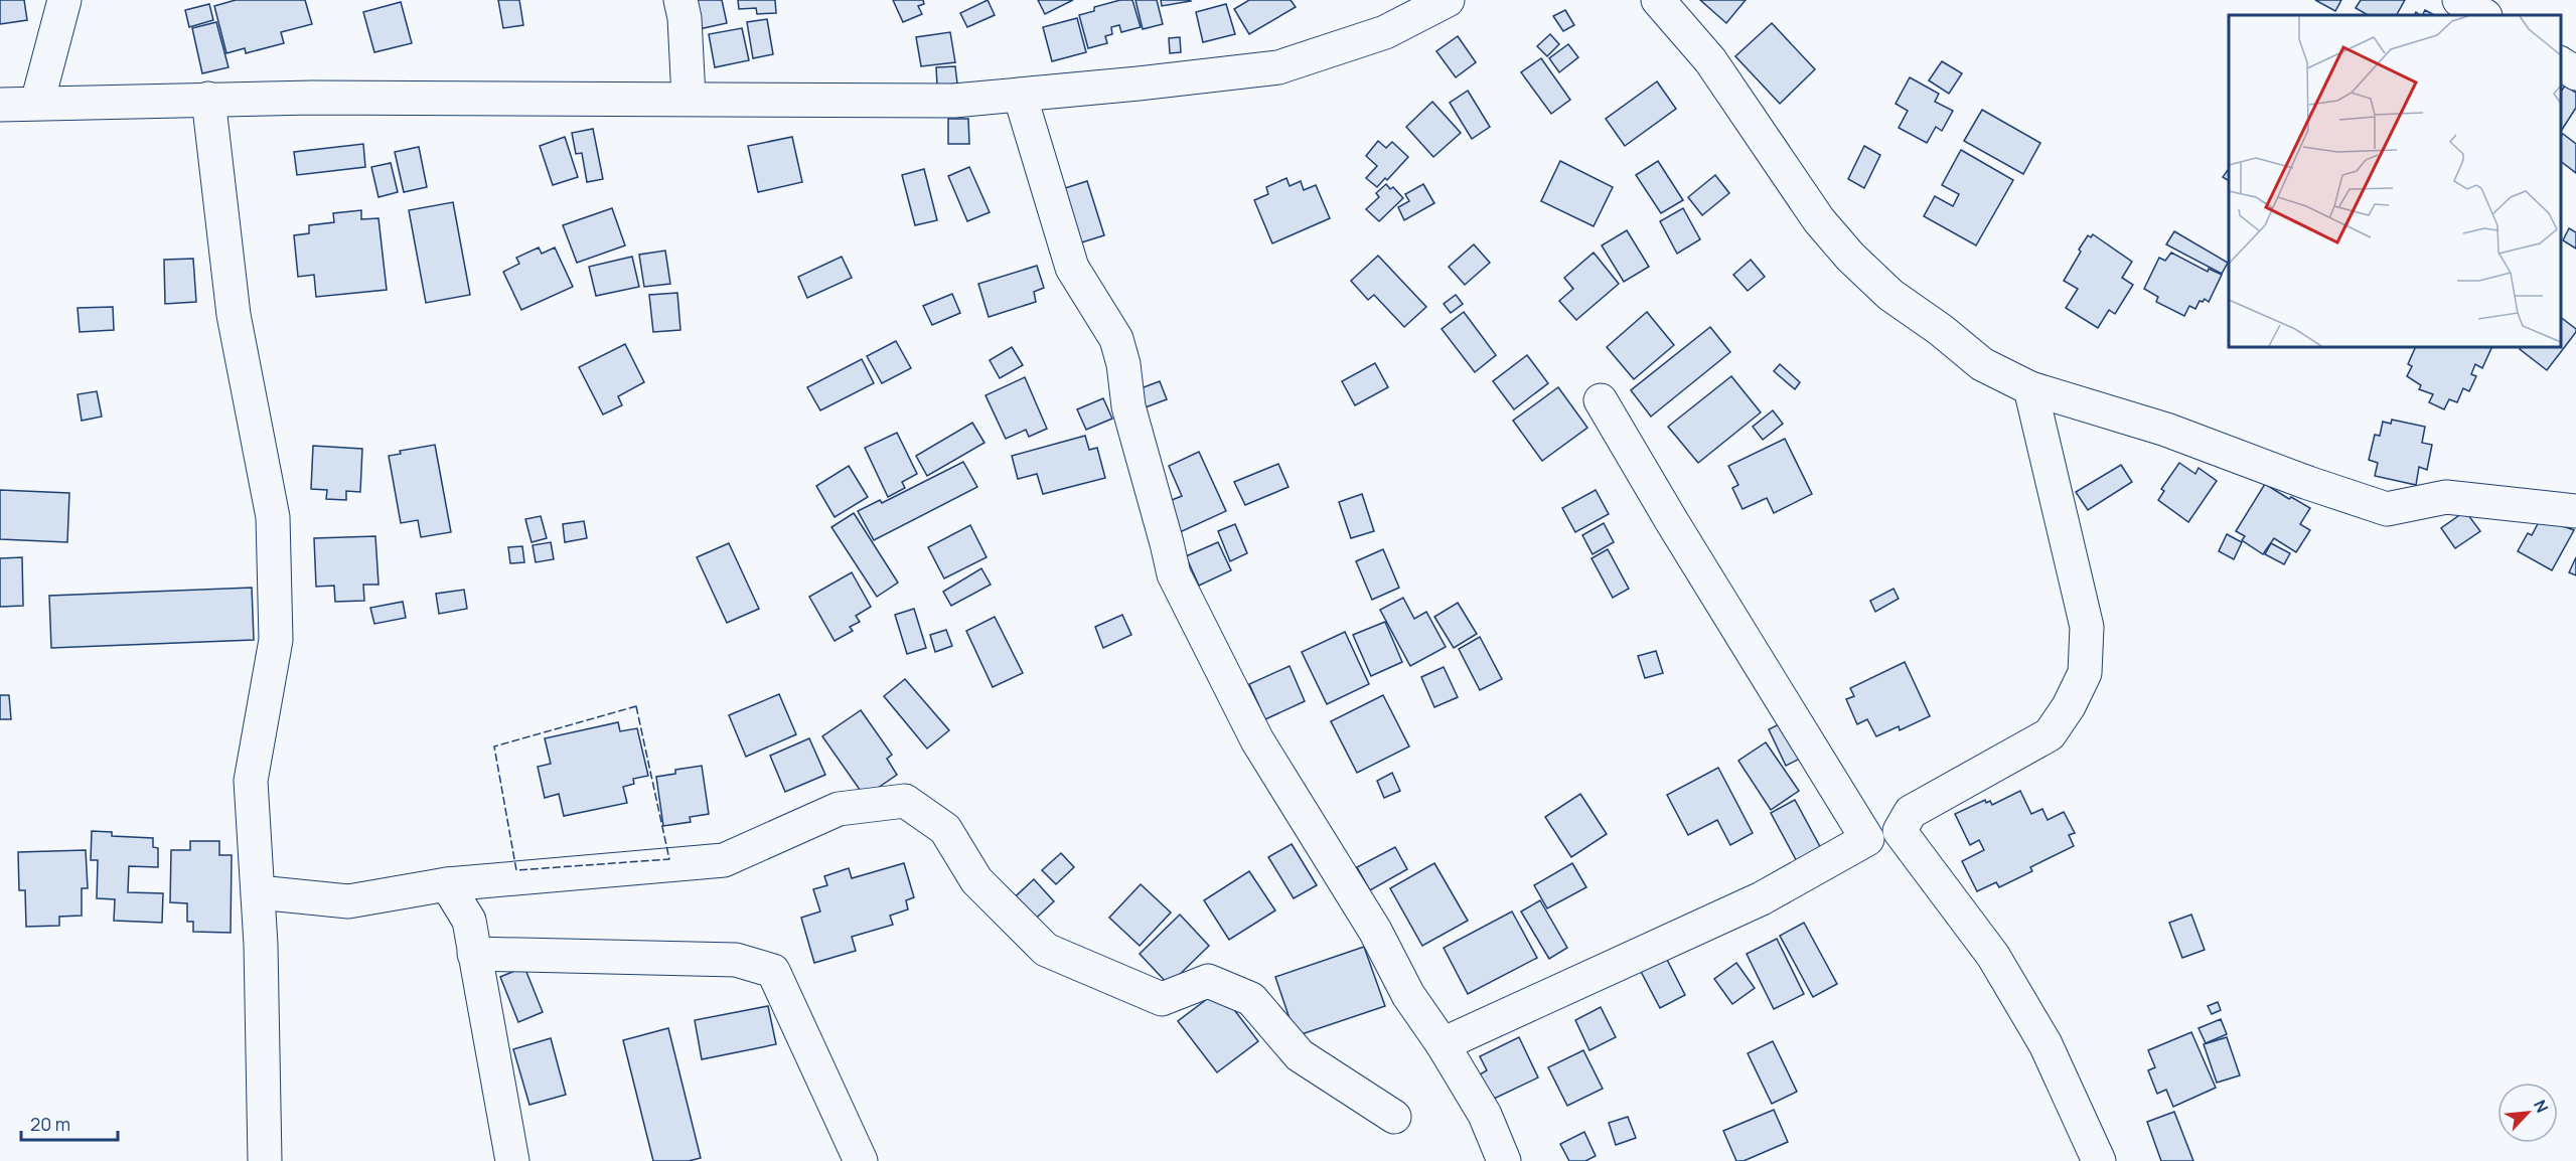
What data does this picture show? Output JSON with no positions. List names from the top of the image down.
{
  "scale_bar": "20 m",
  "north": "top right"
}
